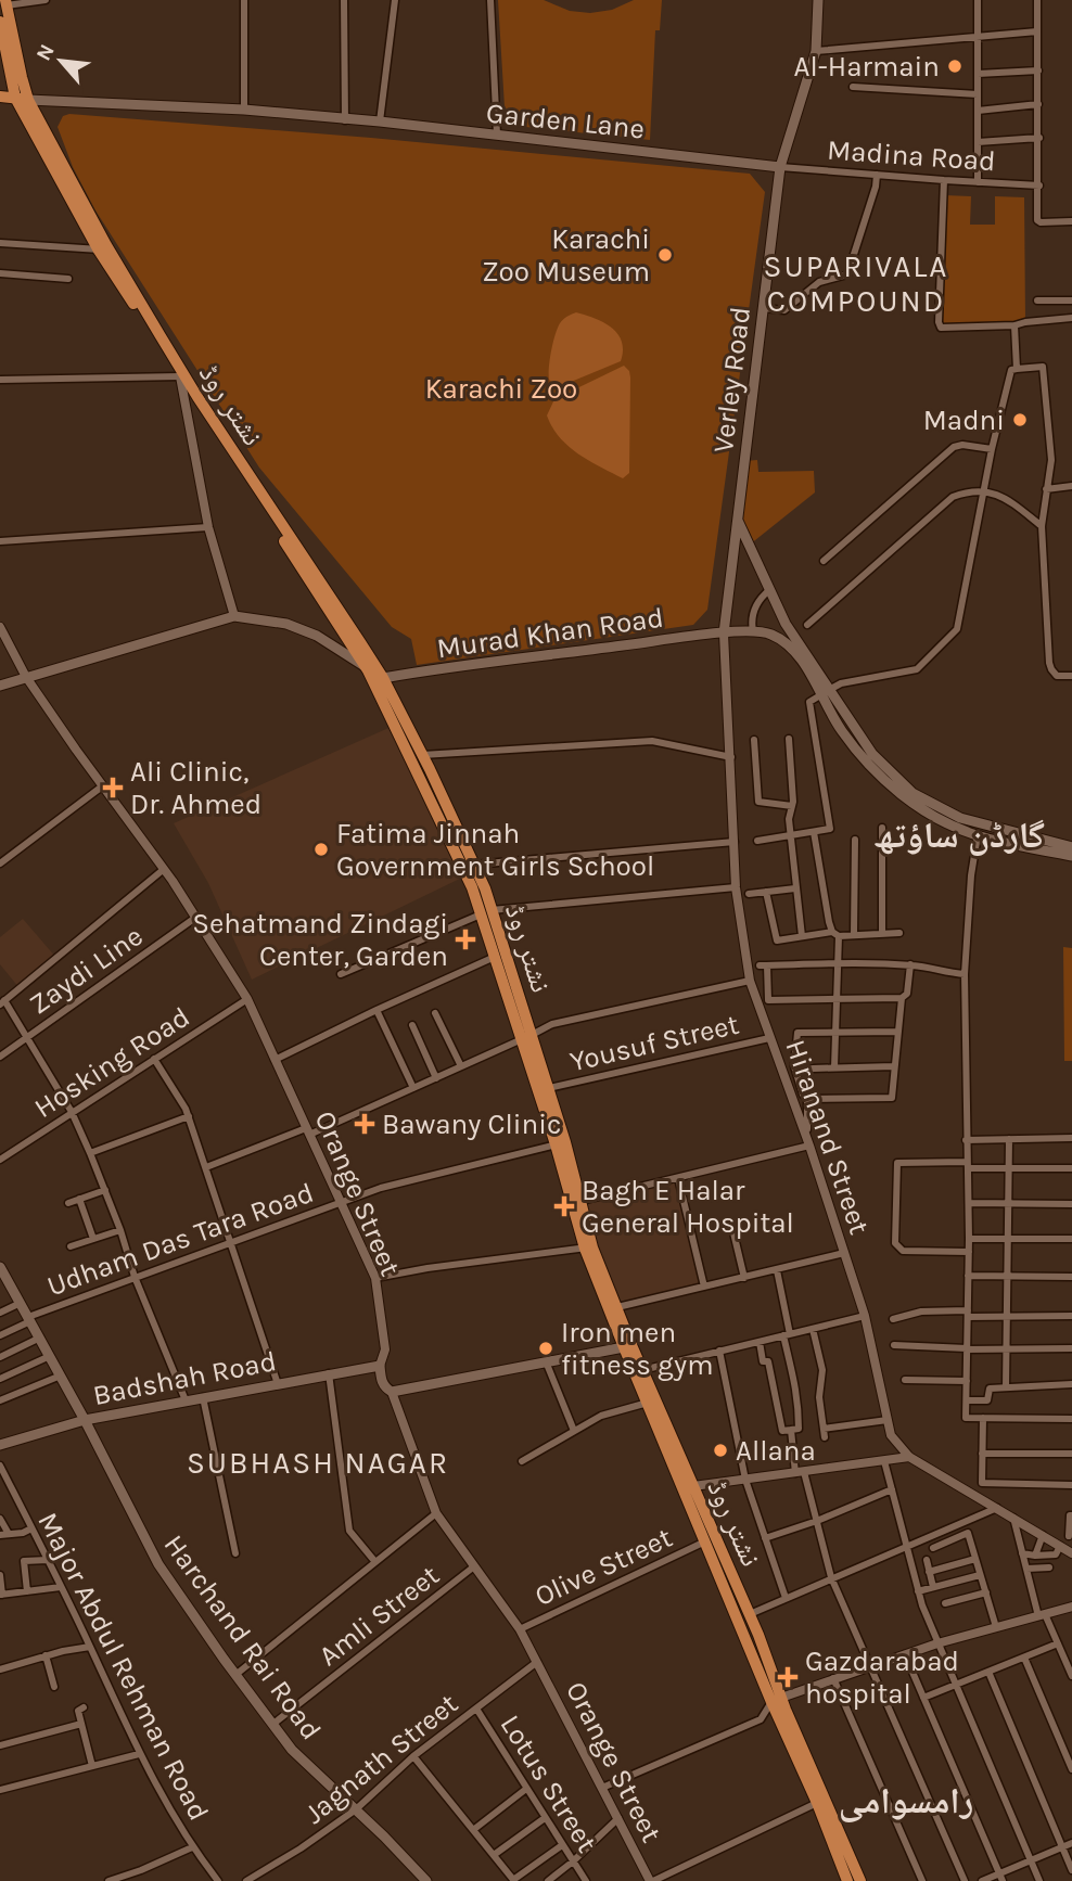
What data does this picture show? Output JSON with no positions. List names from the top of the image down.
{
  "streets": {
    "main road": [
      "Garden Lane",
      "Verley Road",
      "نشتر روڈ",
      "Murad Khan Road",
      "Orange Street",
      "Badshah Road",
      "Harchand Rai Road"
    ],
    "street": [
      "Madina Road",
      "Zaydi Line",
      "Yousuf Street",
      "Hosking Road",
      "Hiranand Street",
      "Udham Das Tara Road",
      "Olive Street",
      "Amli Street",
      "Major Abdul Rehman Road",
      "Jagnath Street",
      "Lotus Street"
    ]
  },
  "crossings": [
    ["Garden Lane", "Madina Road"],
    ["Garden Lane", "Verley Road"],
    ["Garden Lane", "نشتر روڈ"],
    ["Madina Road", "Verley Road"],
    ["Verley Road", "Murad Khan Road"],
    ["Verley Road", "Hiranand Street"],
    ["نشتر روڈ", "Murad Khan Road"],
    ["نشتر روڈ", "Yousuf Street"],
    ["نشتر روڈ", "Udham Das Tara Road"],
    ["نشتر روڈ", "Olive Street"],
    ["Murad Khan Road", "Hiranand Street"],
    ["Zaydi Line", "Orange Street"],
    ["Yousuf Street", "Hiranand Street"],
    ["Hosking Road", "Orange Street"],
    ["Orange Street", "Udham Das Tara Road"],
    ["Orange Street", "Badshah Road"],
    ["Orange Street", "Olive Street"],
    ["Orange Street", "Amli Street"],
    ["Orange Street", "Jagnath Street"],
    ["Udham Das Tara Road", "Harchand Rai Road"],
    ["Badshah Road", "Harchand Rai Road"],
    ["Amli Street", "Harchand Rai Road"],
    ["Harchand Rai Road", "Jagnath Street"],
    ["Jagnath Street", "Lotus Street"]
  ],
  "districts": [
    "SUPARIVALA COMPOUND",
    "گارڈن ساؤتھ",
    "SUBHASH NAGAR",
    "رامسوامی"
  ],
  "parks": ["Karachi Zoo"],
  "places": {
    "other": [
      "Al-Harmain",
      "Karachi Zoo Museum",
      "Madni",
      "Fatima Jinnah Government Girls School",
      "Iron men fitness gym",
      "Allana"
    ],
    "health": [
      "Ali Clinic, Dr. Ahmed",
      "Sehatmand Zindagi Center, Garden",
      "Bawany Clinic",
      "Bagh E Halar General Hospital",
      "Gazdarabad hospital"
    ]
  },
  "north": "top left"
}
